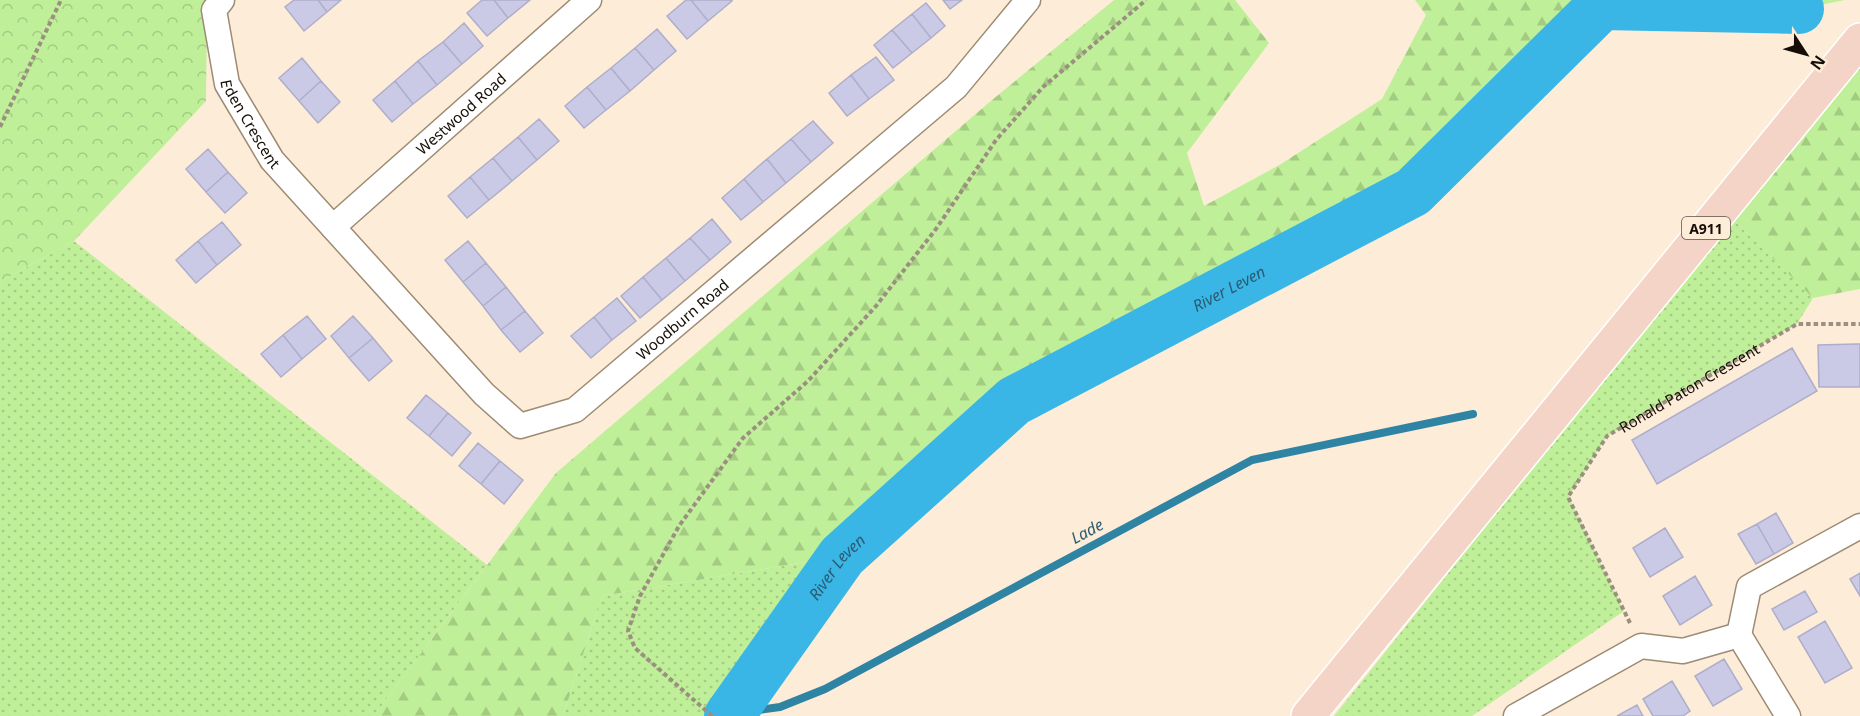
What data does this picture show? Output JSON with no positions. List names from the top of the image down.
{
  "streets": {
    "main road": ["A911"],
    "street": ["Westwood Road", "Eden Crescent", "Woodburn Road"],
    "path": ["Ronald Paton Crescent"]
  },
  "crossings": [
    ["Westwood Road", "Eden Crescent"],
    ["Westwood Road", "Woodburn Road"],
    ["Eden Crescent", "Woodburn Road"]
  ],
  "water": ["River Leven", "Lade"],
  "north": "bottom right"
}
